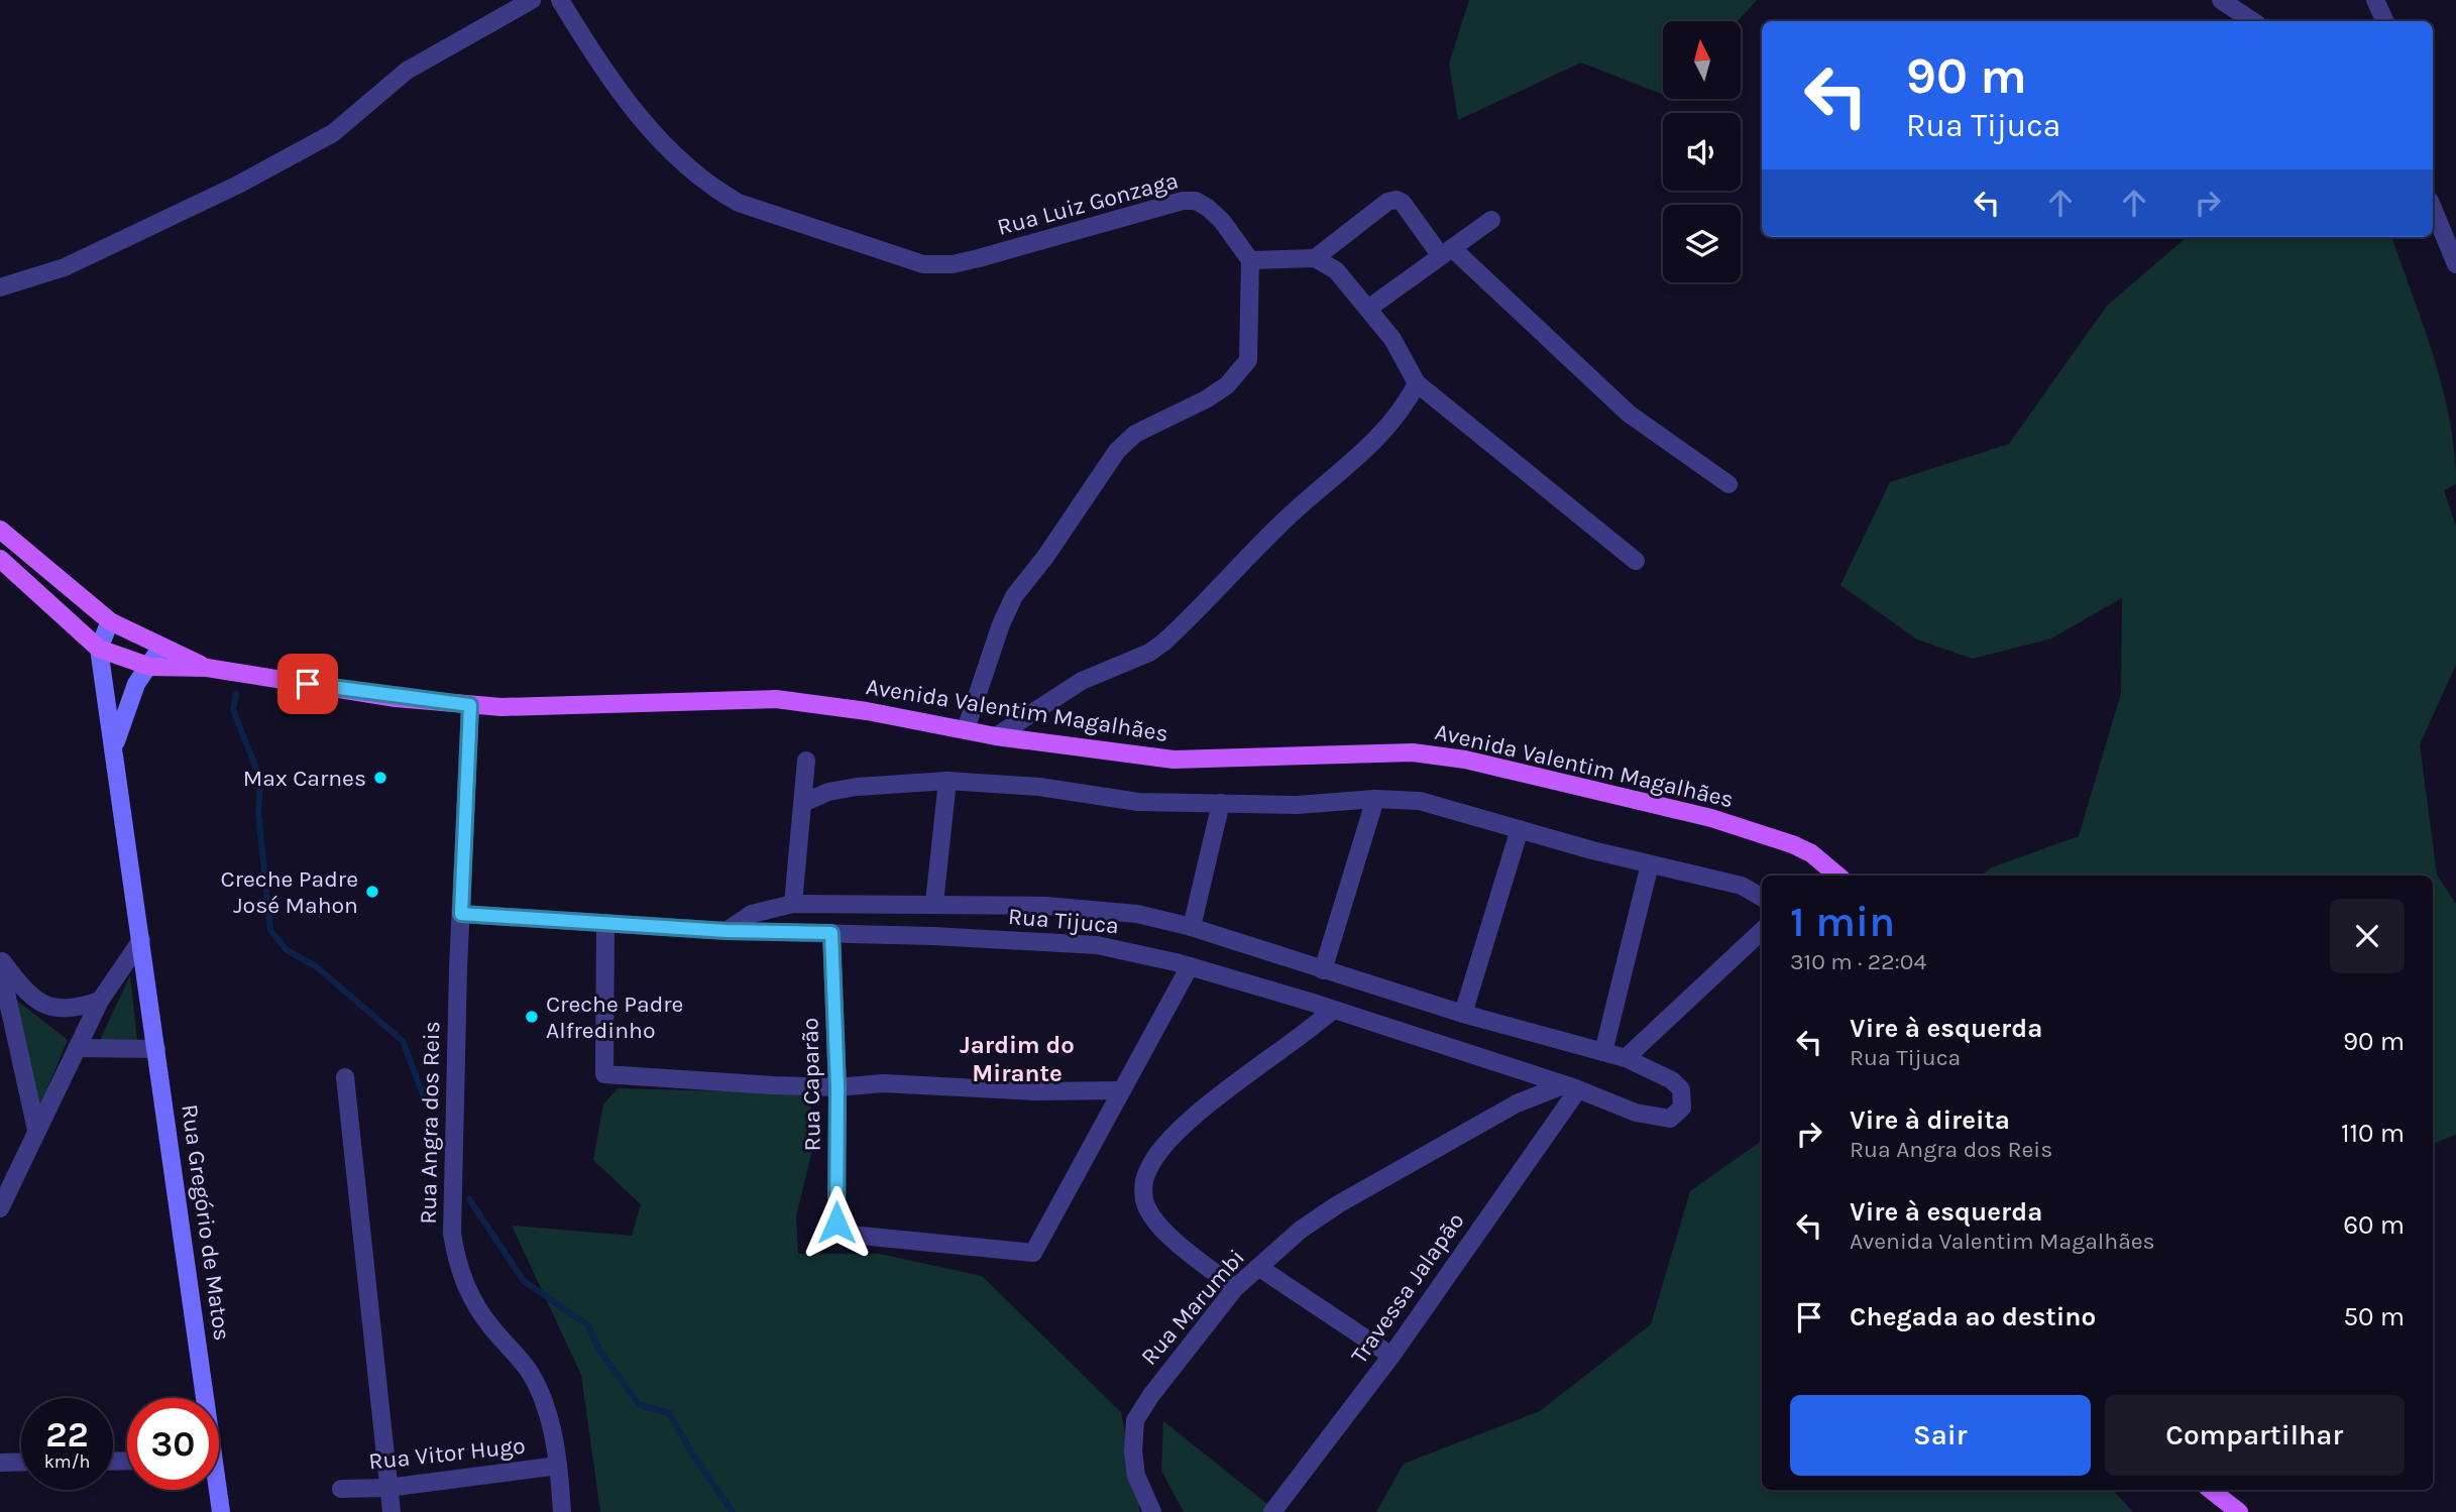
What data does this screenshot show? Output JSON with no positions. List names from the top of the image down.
{
  "streets": {
    "main road": ["Avenida Valentim Magalhães"],
    "street": [
      "Rua Luiz Gonzaga",
      "Rua Tijuca",
      "Rua Caparão",
      "Rua Angra dos Reis",
      "Rua Gregório de Matos",
      "Travessa Jalapão",
      "Rua Marumbi",
      "Rua Vitor Hugo"
    ]
  },
  "crossings": [
    ["Avenida Valentim Magalhães", "Rua Angra dos Reis"],
    ["Avenida Valentim Magalhães", "Rua Gregório de Matos"],
    ["Rua Tijuca", "Rua Caparão"],
    ["Rua Tijuca", "Rua Angra dos Reis"],
    ["Rua Tijuca", "Travessa Jalapão"],
    ["Rua Tijuca", "Rua Marumbi"],
    ["Rua Angra dos Reis", "Rua Vitor Hugo"],
    ["Travessa Jalapão", "Rua Marumbi"]
  ],
  "districts": ["Jardim do Mirante"],
  "places": ["Max Carnes", "Creche Padre José Mahon", "Creche Padre Alfredinho"],
  "north": "top",
  "page": {
    "turn": ["90 m", "Rua Tijuca"],
    "heading": ["1 min", "310 m · 22:04"],
    "list": [
      {
        "name": "Vire à esquerda",
        "note": "Rua Tijuca",
        "value": "90 m"
      },
      {
        "name": "Vire à direita",
        "note": "Rua Angra dos Reis",
        "value": "110 m"
      },
      {
        "name": "Vire à esquerda",
        "note": "Avenida Valentim Magalhães",
        "value": "60 m"
      },
      {
        "name": "Chegada ao destino",
        "value": "50 m"
      }
    ],
    "buttons": ["Sair", "Compartilhar"],
    "speed": "22 km/h",
    "limit": "30"
  }
}
